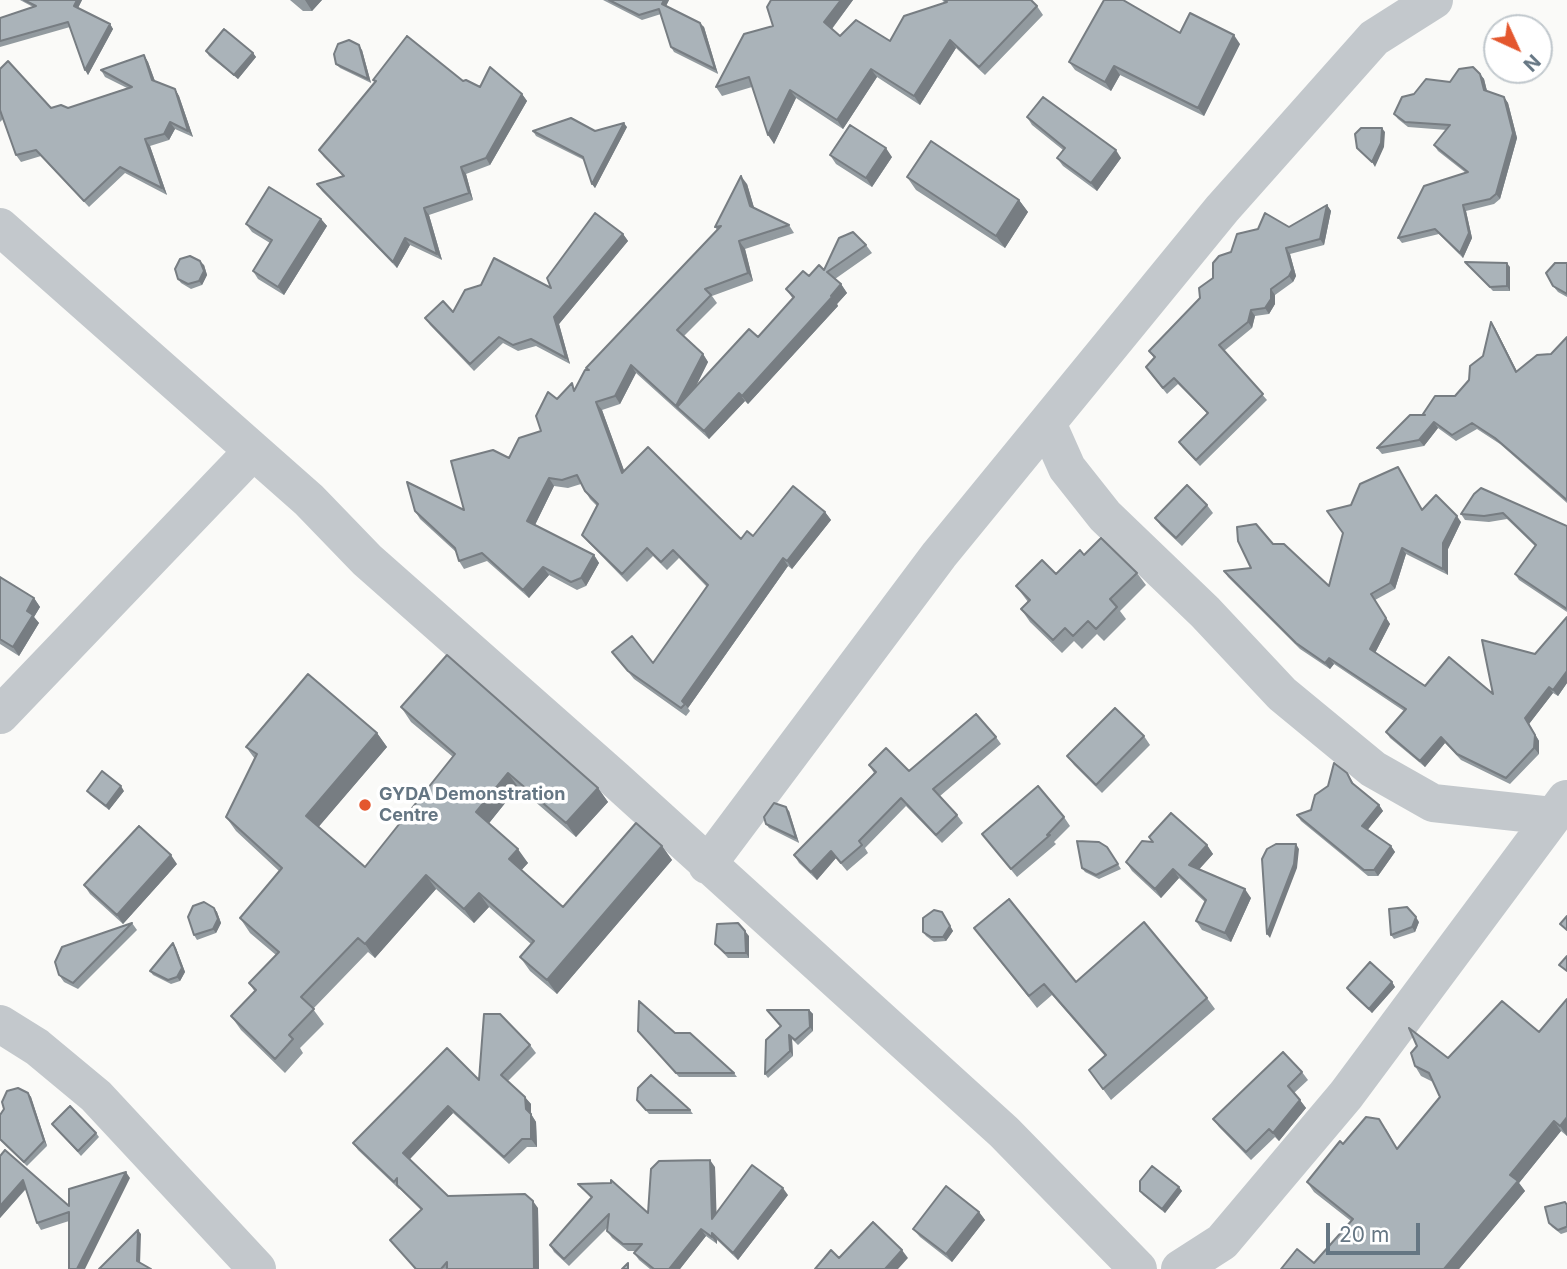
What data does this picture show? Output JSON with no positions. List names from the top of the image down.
{
  "places": ["GYDA Demonstration Centre"],
  "scale_bar": "20 m",
  "north": "bottom right"
}
